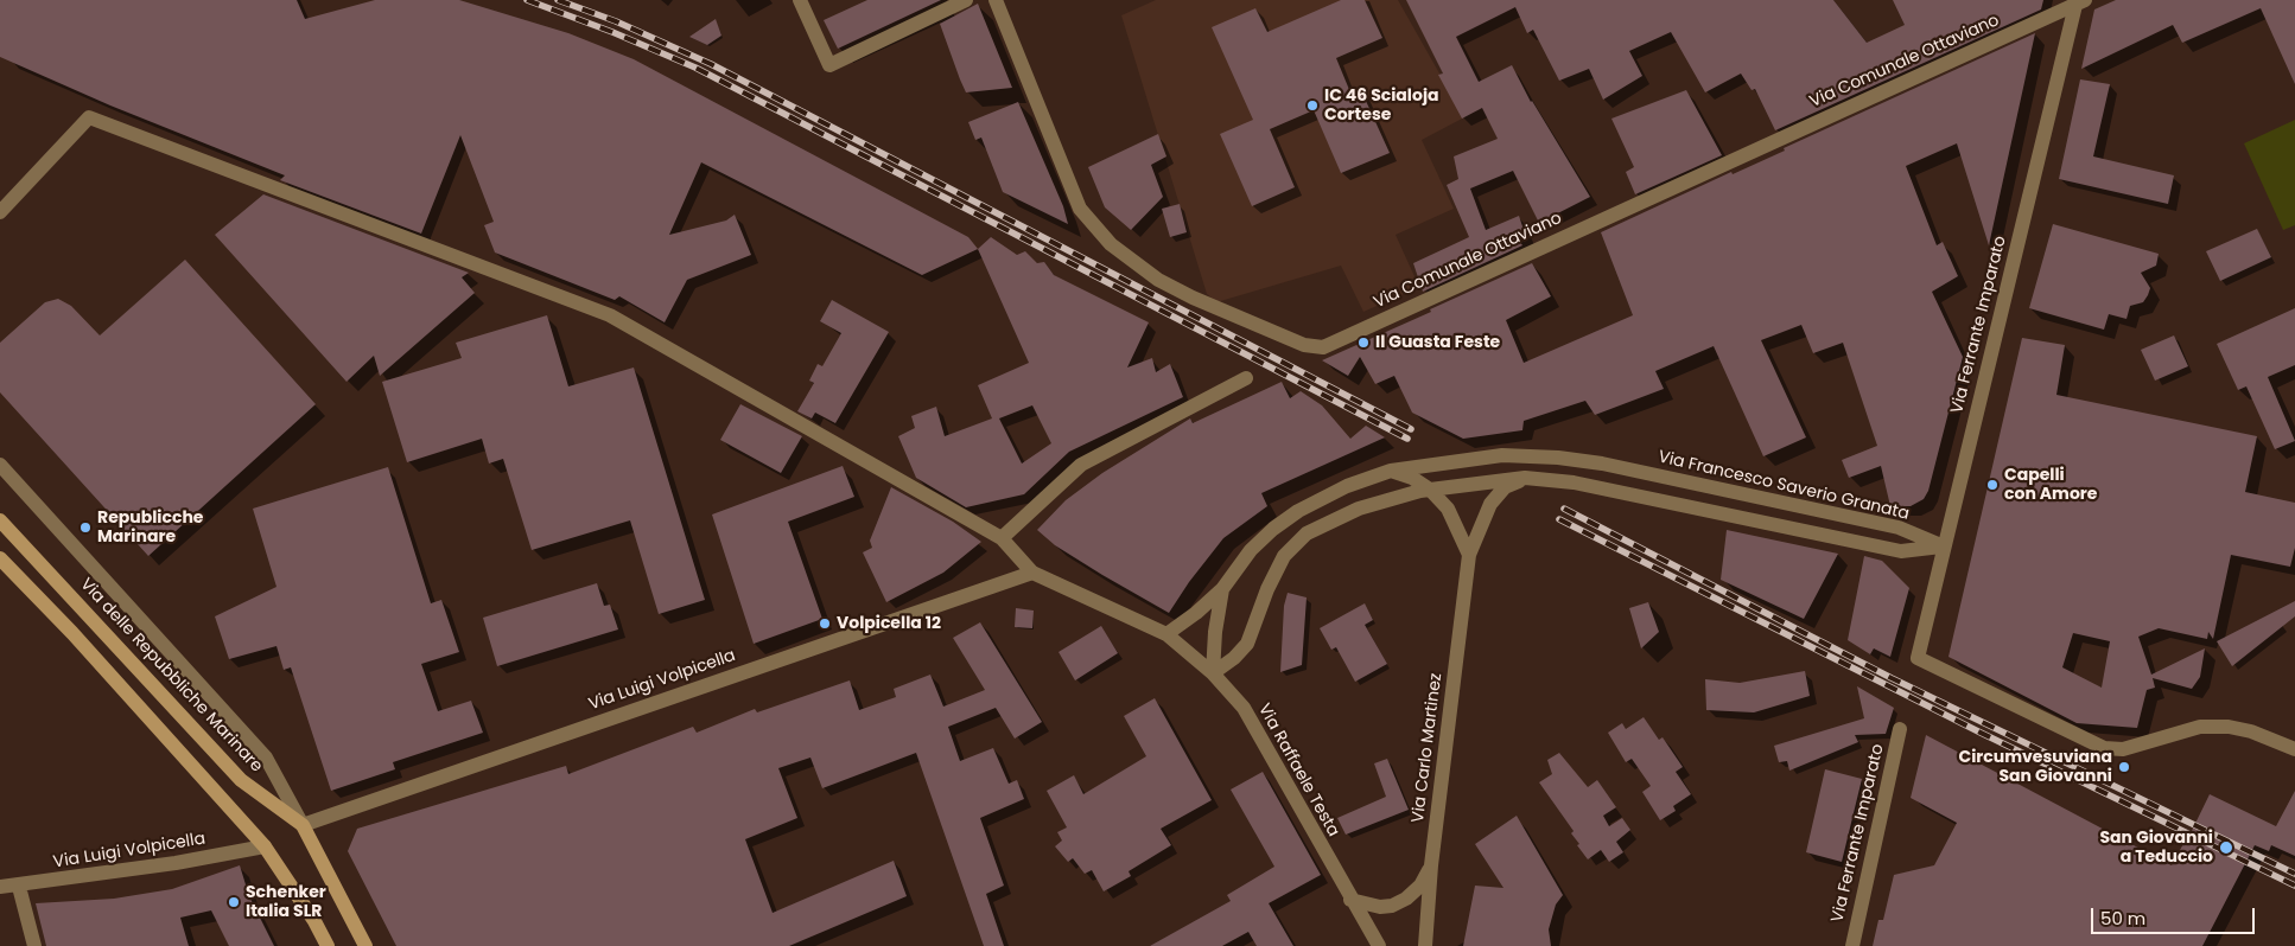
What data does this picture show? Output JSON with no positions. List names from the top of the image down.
{
  "streets": {
    "main road": ["Via delle Repubbliche Marinare"],
    "street": [
      "Via Comunale Ottaviano",
      "Via Ferrante Imparato",
      "Via Francesco Saverio Granata",
      "Via Luigi Volpicella",
      "Via Carlo Martinez",
      "Via Raffaele Testa"
    ]
  },
  "crossings": [
    ["Via Comunale Ottaviano", "Via Ferrante Imparato"],
    ["Via Ferrante Imparato", "Via Francesco Saverio Granata"],
    ["Via Francesco Saverio Granata", "Via Raffaele Testa"],
    ["Via delle Repubbliche Marinare", "Via Luigi Volpicella"],
    ["Via Luigi Volpicella", "Via Raffaele Testa"]
  ],
  "places": [
    "IC 46 Scialoja Cortese",
    "Il Guasta Feste",
    "Capelli con Amore",
    "Republicche Marinare",
    "Volpicella 12",
    "Circumvesuviana San Giovanni",
    "San Giovanni a Teduccio",
    "Schenker Italia SLR"
  ],
  "scale_bar": "50 m"
}
